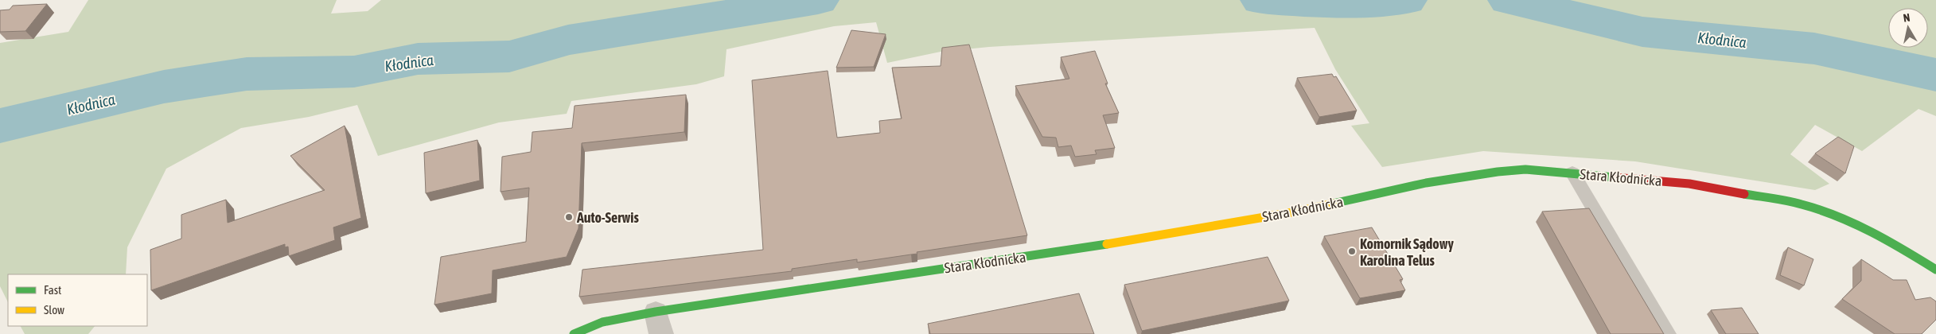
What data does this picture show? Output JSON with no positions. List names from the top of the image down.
{
  "streets": {
    "street": ["Stara Kłodnicka"]
  },
  "water": ["Kłodnica"],
  "places": ["Auto-Serwis", "Komornik Sądowy Karolina Telus"],
  "legend": ["Fast", "Slow"],
  "north": "top"
}
